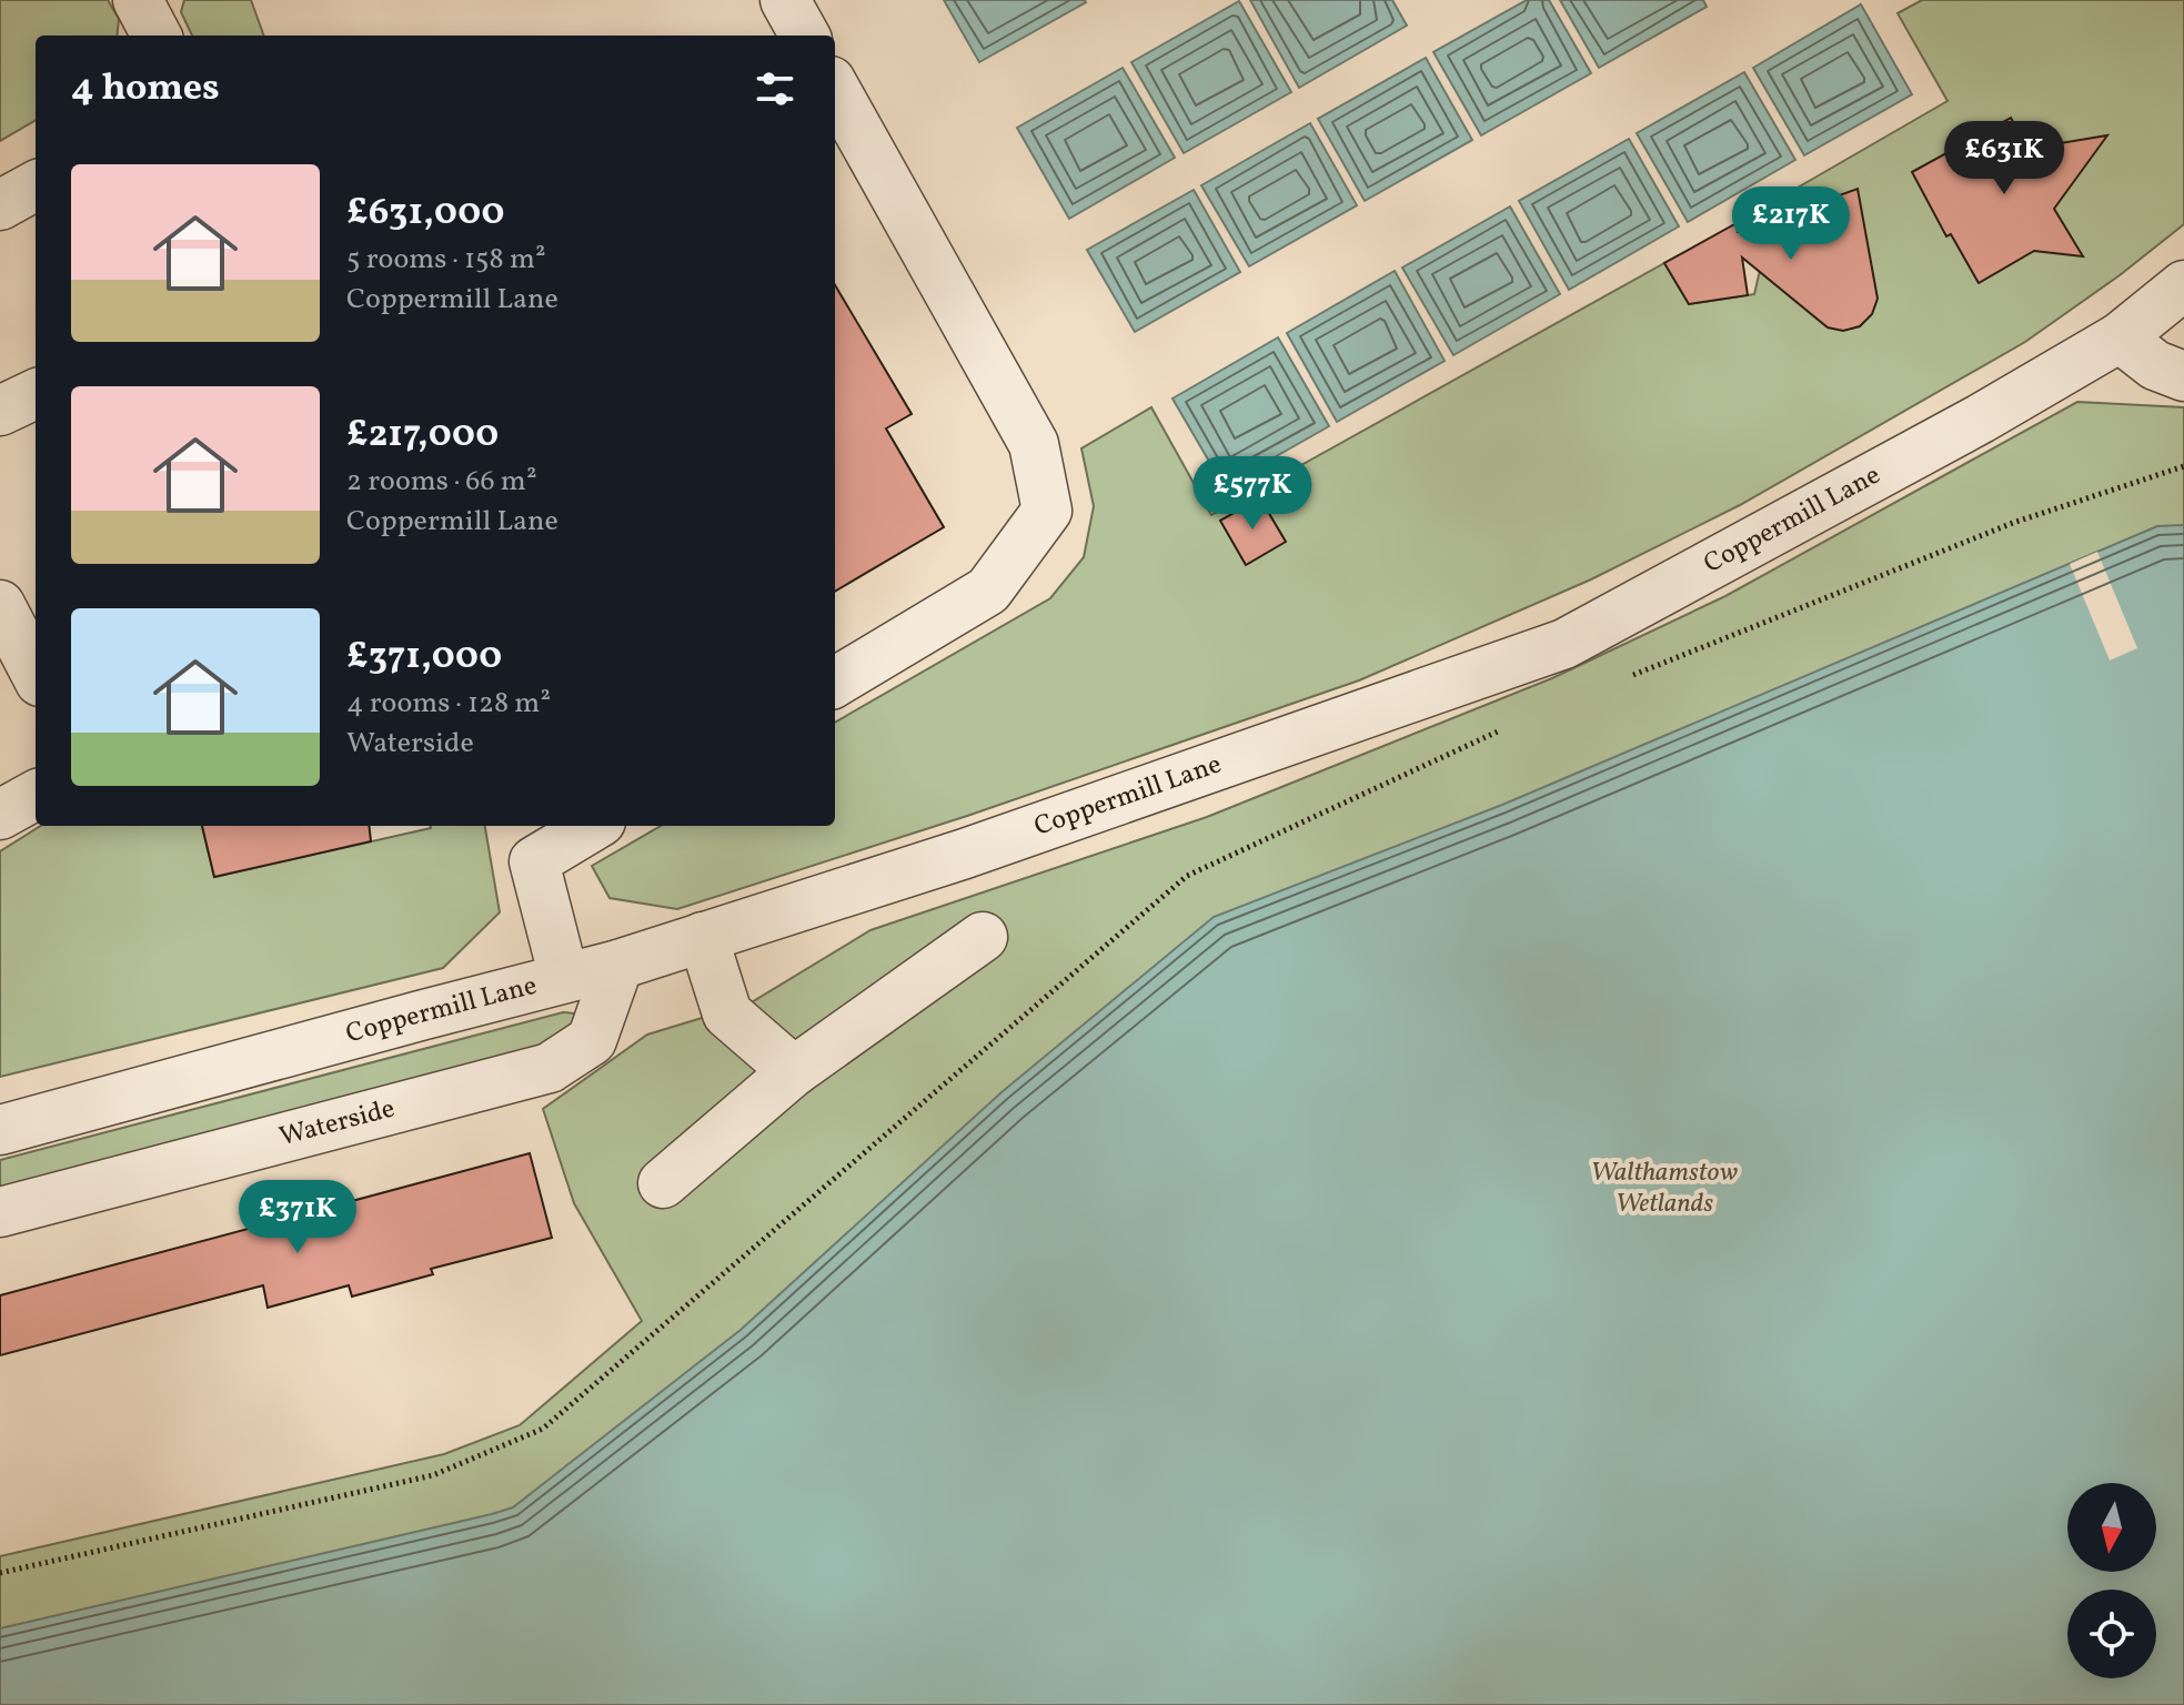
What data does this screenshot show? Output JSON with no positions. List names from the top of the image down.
{
  "streets": {
    "street": ["Coppermill Lane", "Waterside"]
  },
  "crossings": [
    ["Coppermill Lane", "Waterside"]
  ],
  "parks": ["Walthamstow Wetlands"],
  "north": "bottom",
  "page": {
    "heading": "4 homes",
    "price": [
      "£631K",
      "£217K",
      "£577K",
      "£371K"
    ],
    "list": [
      {
        "name": "£631,000",
        "note": "5 rooms · 158 m² · Coppermill Lane"
      },
      {
        "name": "£217,000",
        "note": "2 rooms · 66 m² · Coppermill Lane"
      },
      {
        "name": "£371,000",
        "note": "4 rooms · 128 m² · Waterside"
      }
    ]
  }
}
